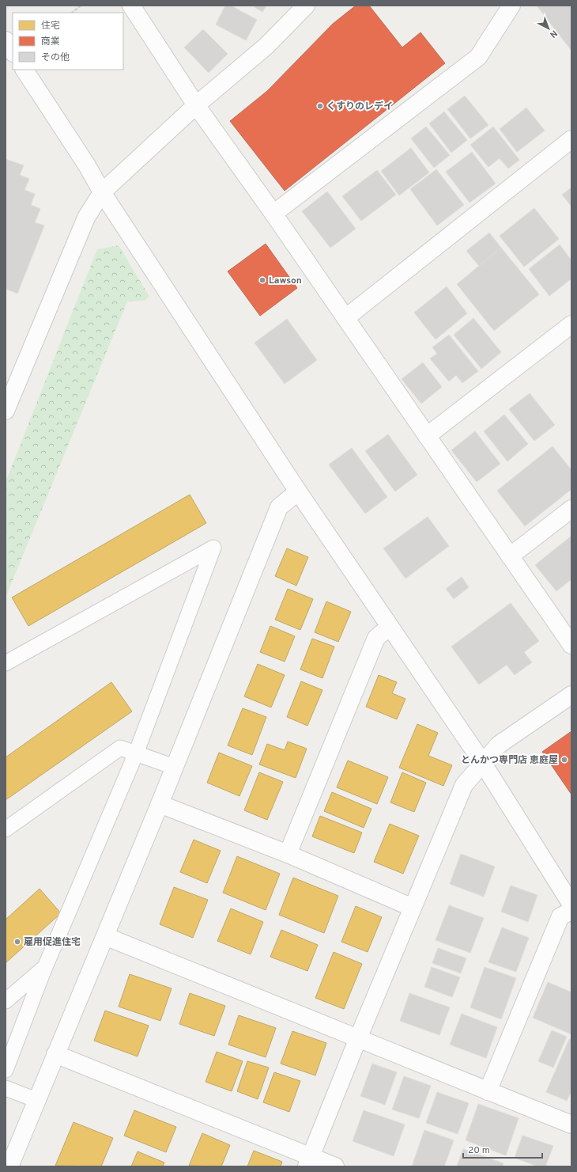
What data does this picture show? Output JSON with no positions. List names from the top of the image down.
{
  "places": [
    "くすりのレデイ",
    "Lawson",
    "とんかつ専門店 恵庭屋",
    "雇用促進住宅"
  ],
  "legend": ["住宅", "商業", "その他"],
  "scale_bar": "20 m",
  "north": "bottom right"
}
